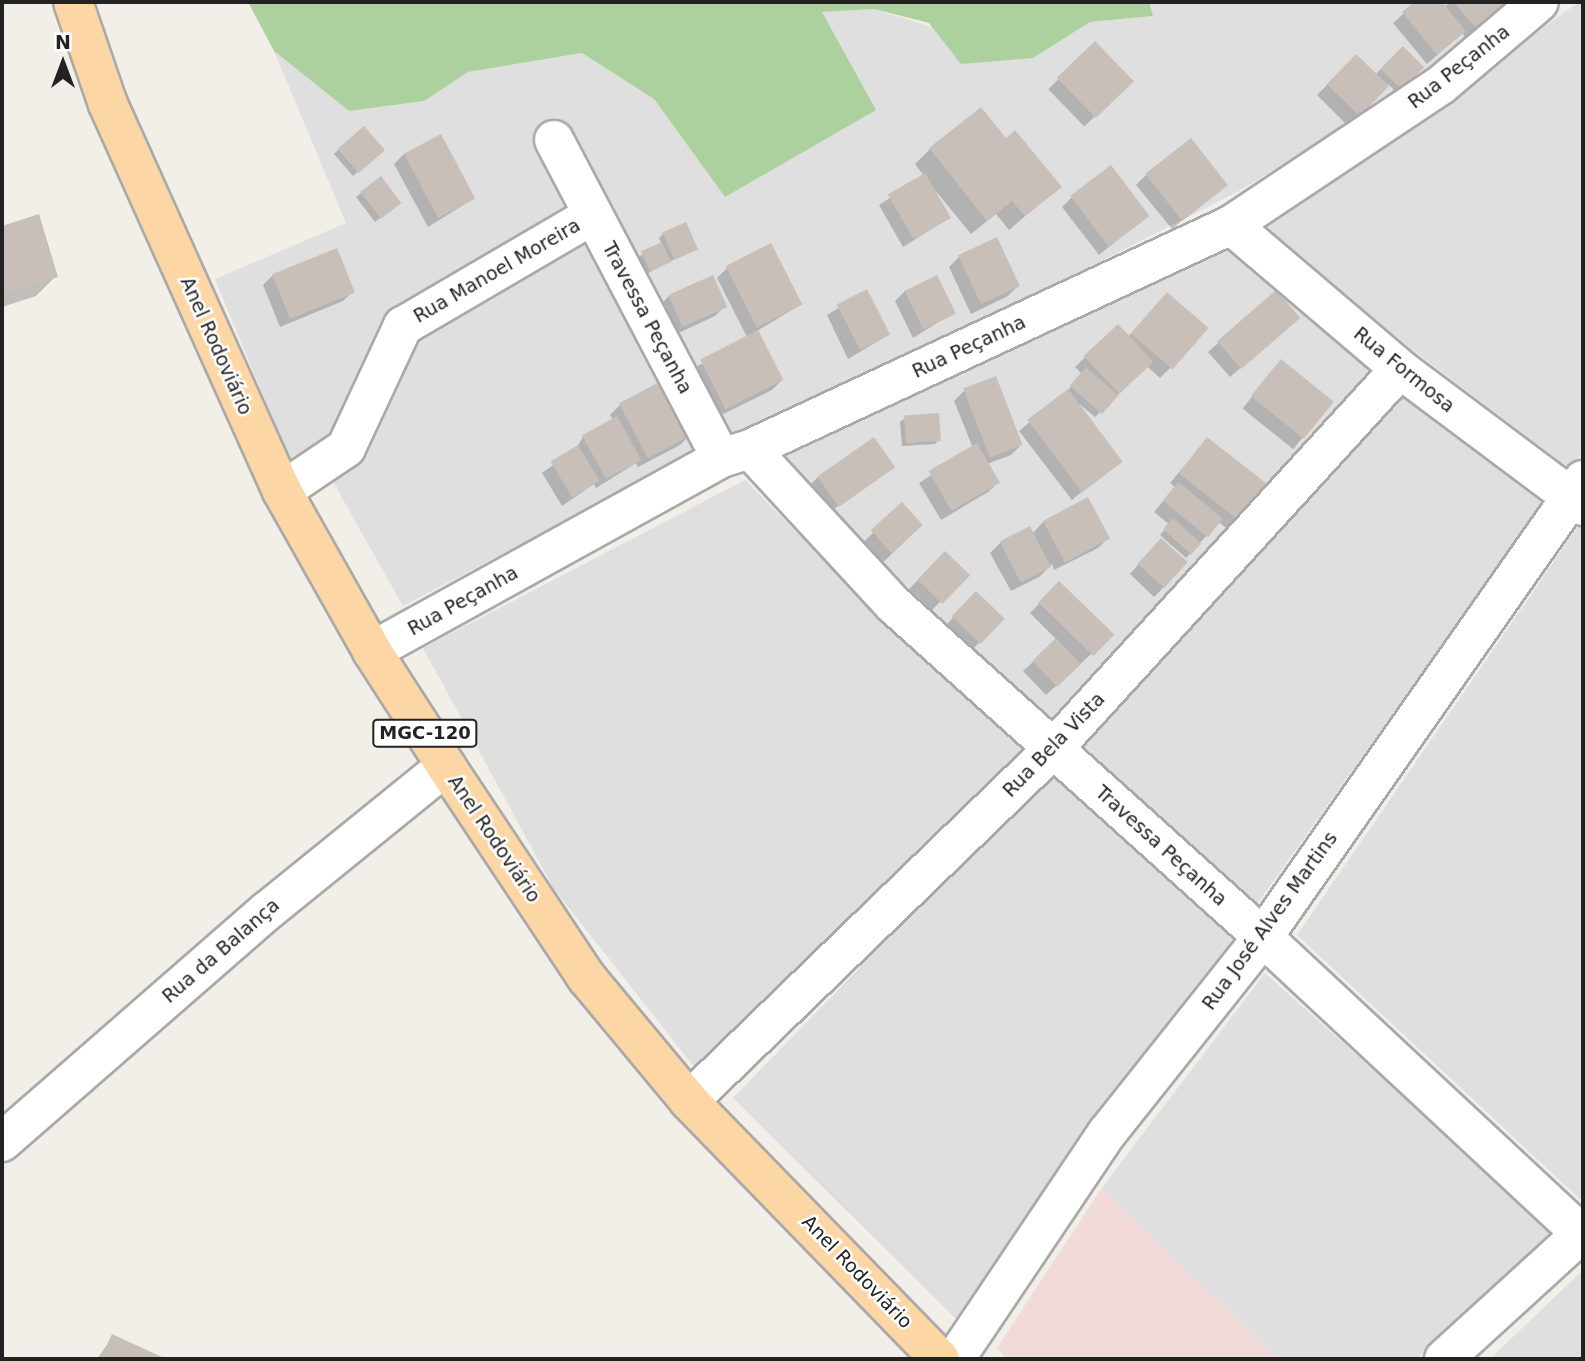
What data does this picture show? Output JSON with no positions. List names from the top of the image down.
{
  "streets": {
    "main road": ["Anel Rodoviário", "MGC-120"],
    "street": [
      "Rua Peçanha",
      "Rua Manoel Moreira",
      "Travessa Peçanha",
      "Rua Formosa",
      "Rua Bela Vista",
      "Rua José Alves Martins",
      "Rua da Balança"
    ]
  },
  "crossings": [
    ["Rua Peçanha", "Travessa Peçanha"],
    ["Rua Peçanha", "Anel Rodoviário"],
    ["Rua Peçanha", "Rua Formosa"],
    ["Rua Manoel Moreira", "Travessa Peçanha"],
    ["Rua Manoel Moreira", "Anel Rodoviário"],
    ["Travessa Peçanha", "Rua Bela Vista"],
    ["Travessa Peçanha", "Rua José Alves Martins"],
    ["Anel Rodoviário", "Rua Bela Vista"],
    ["Anel Rodoviário", "Rua da Balança"],
    ["Rua Formosa", "Rua Bela Vista"],
    ["Rua Formosa", "Rua José Alves Martins"]
  ],
  "north": "top"
}
